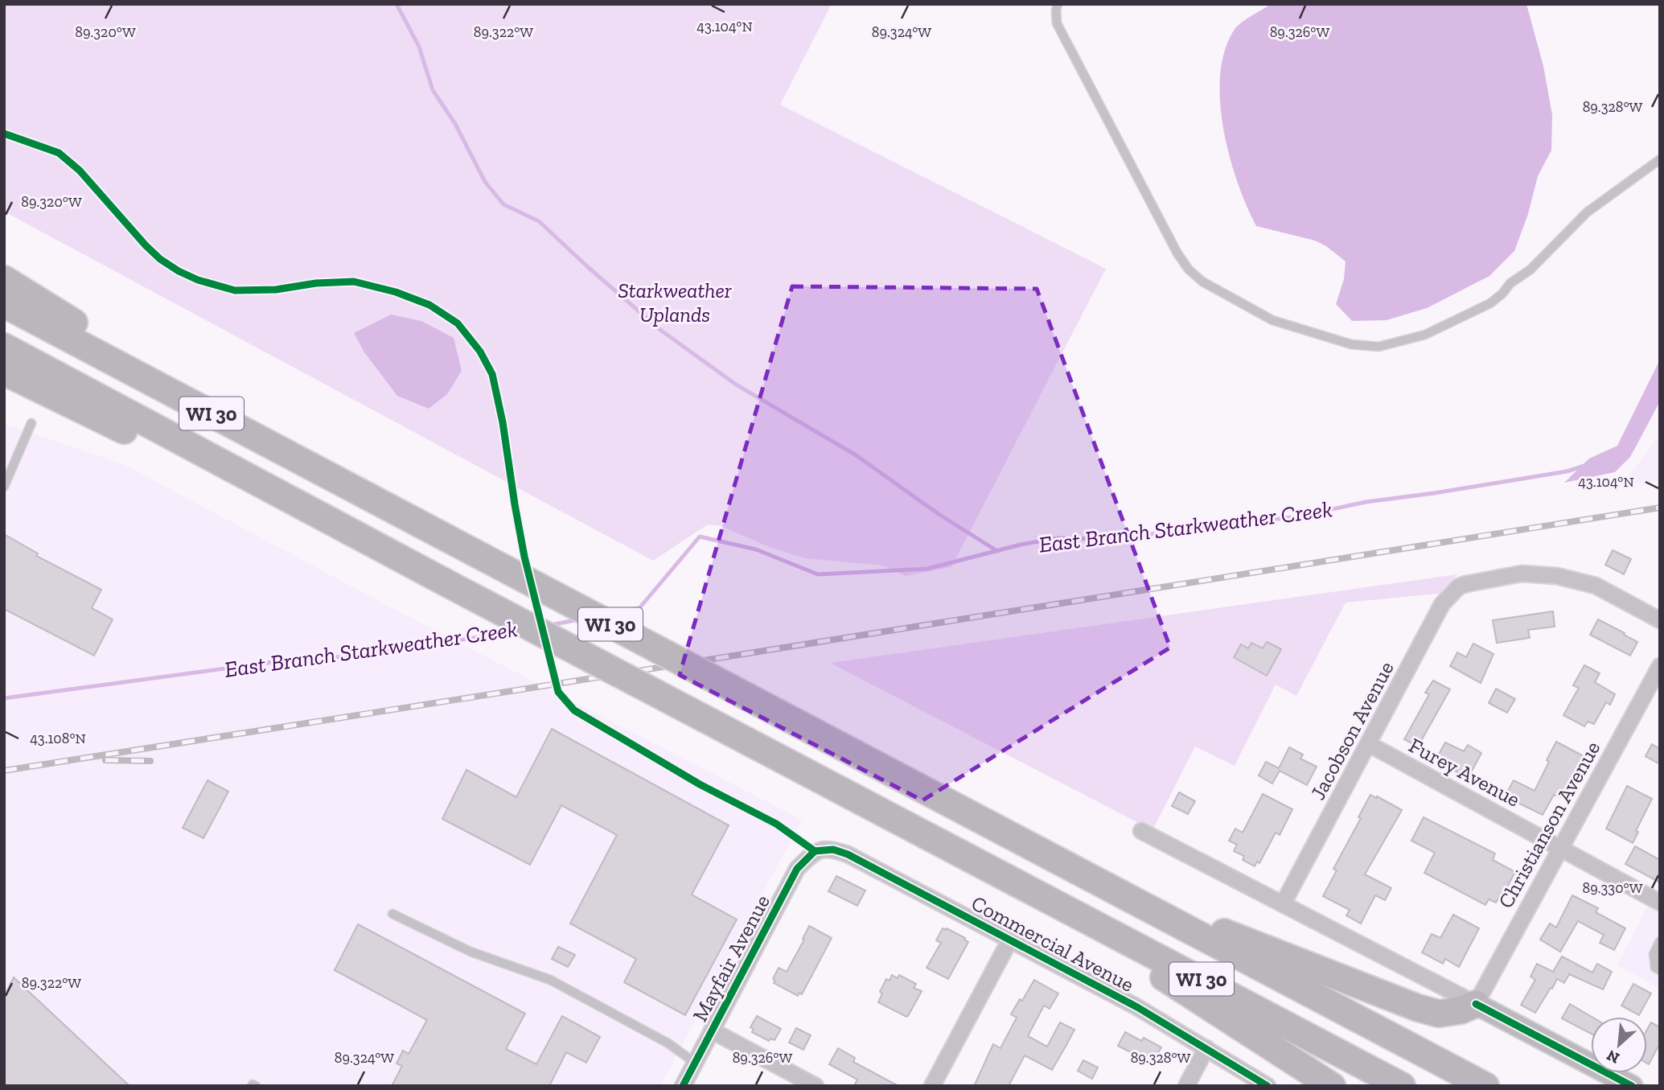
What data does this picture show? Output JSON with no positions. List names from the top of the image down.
{
  "streets": {
    "highway": ["WI 30"],
    "street": [
      "Jacobson Avenue",
      "Furey Avenue",
      "Christianson Avenue",
      "Commercial Avenue",
      "Mayfair Avenue"
    ]
  },
  "crossings": [
    ["Jacobson Avenue", "Furey Avenue"],
    ["Furey Avenue", "Christianson Avenue"],
    ["Commercial Avenue", "Mayfair Avenue"]
  ],
  "water": ["East Branch Starkweather Creek"],
  "parks": ["Starkweather Uplands"],
  "north": "bottom left",
  "coordinates": [
    "43.104°N",
    "89.320°W",
    "89.322°W",
    "89.324°W",
    "89.326°W",
    "89.328°W",
    "43.108°N",
    "89.330°W"
  ]
}
